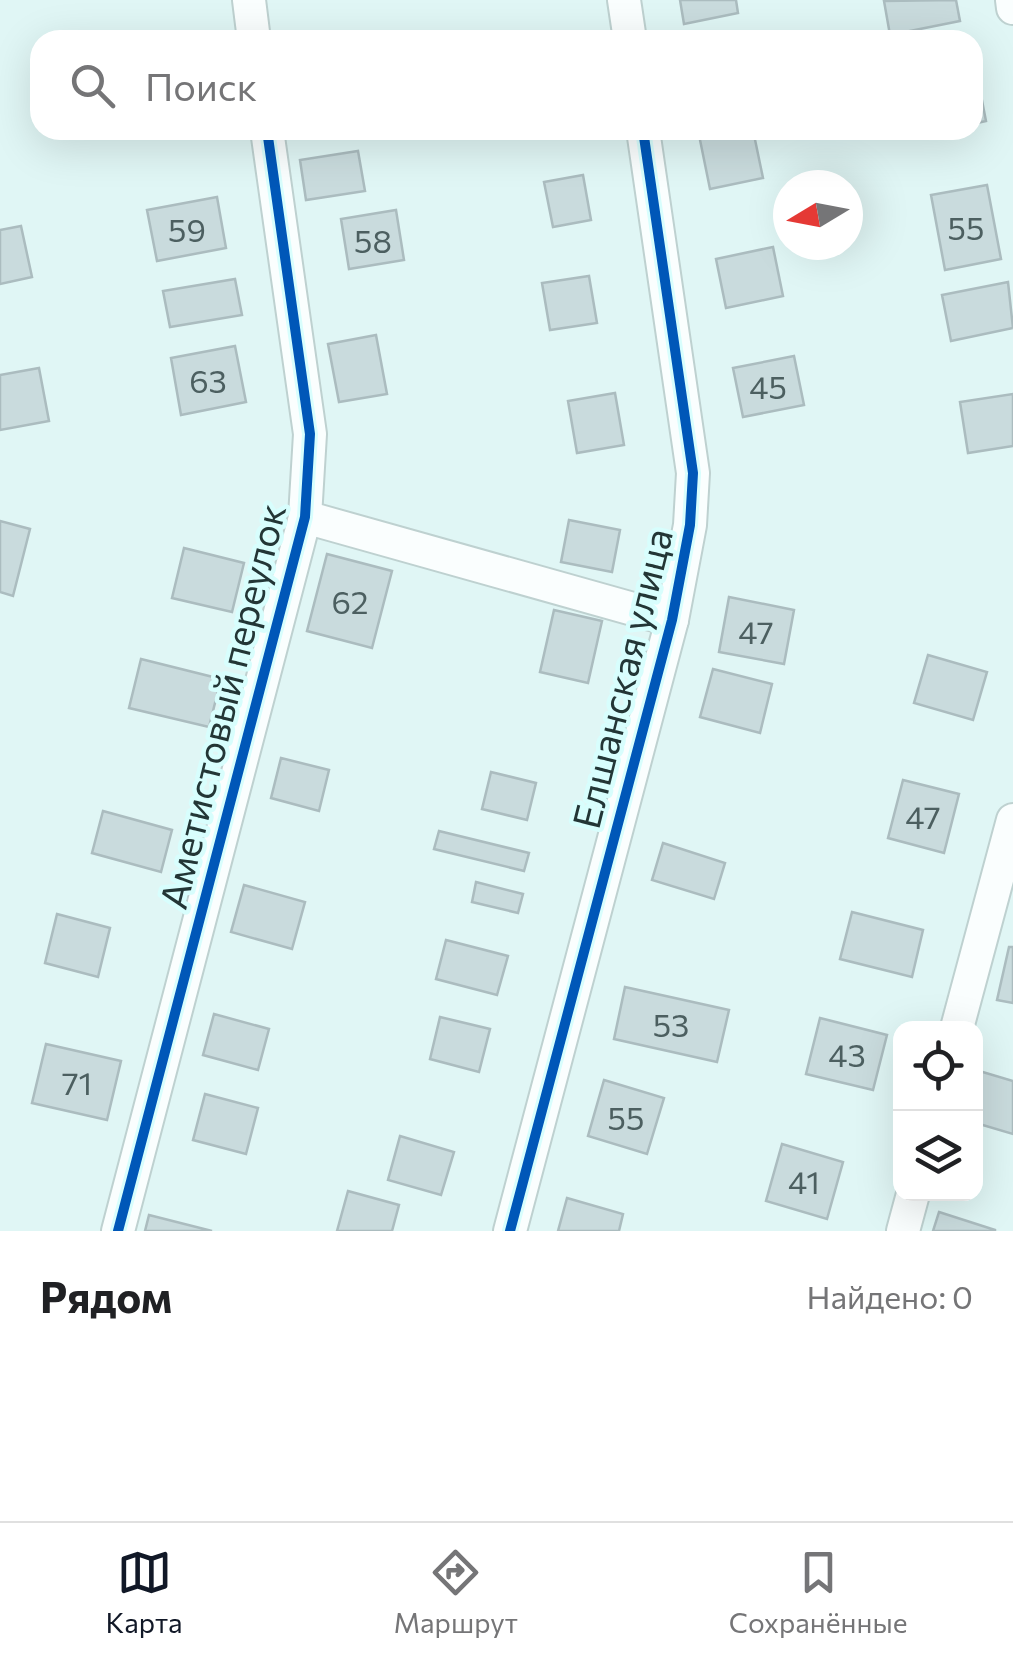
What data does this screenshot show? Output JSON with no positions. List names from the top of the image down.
{
  "streets": {
    "street": ["Елшанская улица", "Аметистовый переулок"]
  },
  "house_numbers": [
    "55",
    "59",
    "58",
    "63",
    "45",
    "62",
    "47",
    "47",
    "53",
    "43",
    "71",
    "55",
    "41"
  ],
  "north": "left",
  "page": {
    "search": "Поиск",
    "heading": ["Рядом", "Найдено: 0"],
    "nav": ["Карта", "Маршрут", "Сохранённые"]
  }
}
